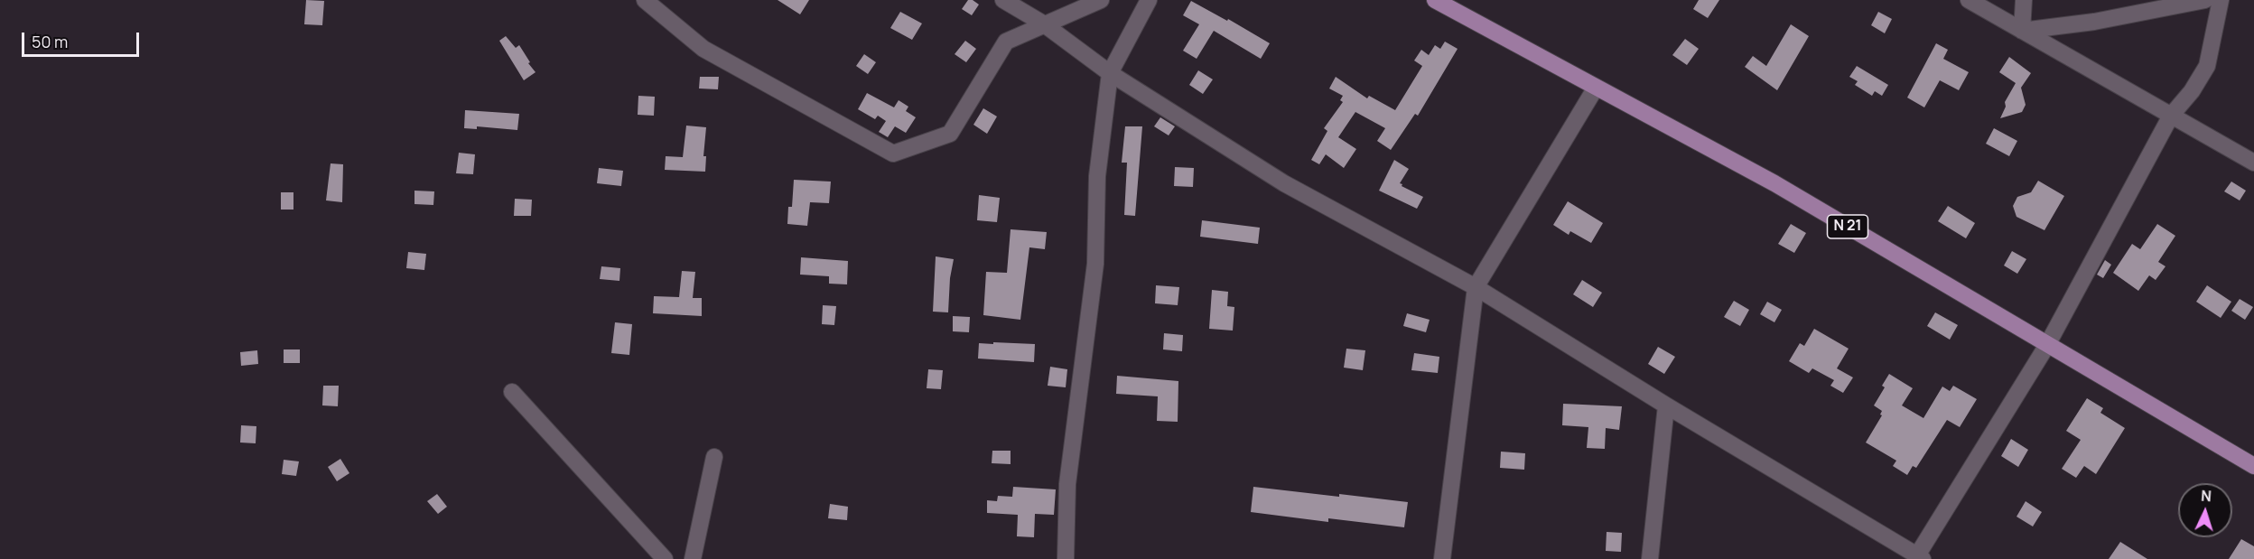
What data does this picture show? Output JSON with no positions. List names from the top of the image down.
{
  "streets": {
    "main road": ["N 21"]
  },
  "scale_bar": "50 m",
  "north": "top"
}
